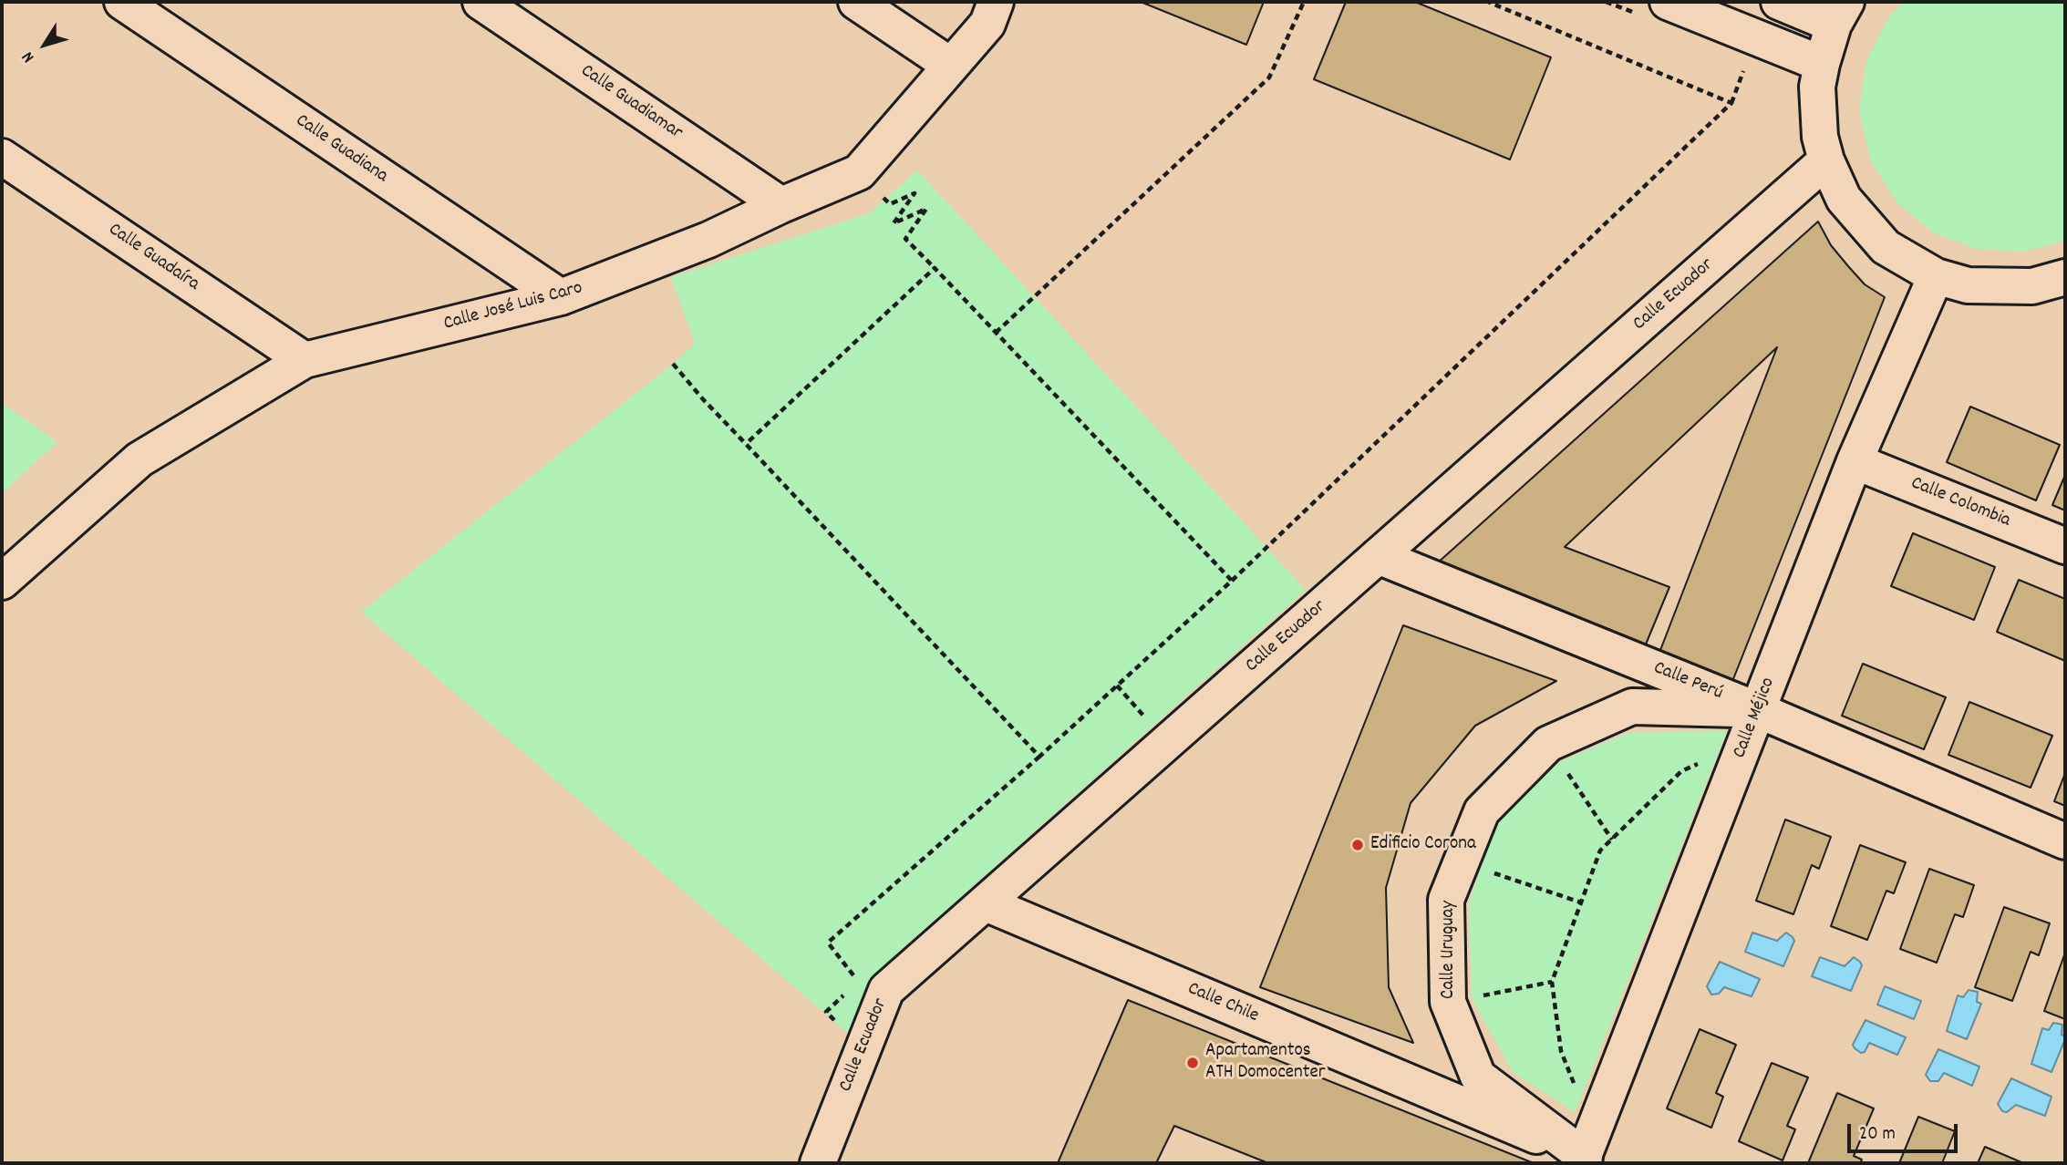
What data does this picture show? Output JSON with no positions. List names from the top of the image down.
{
  "streets": {
    "street": [
      "Calle Guadiamar",
      "Calle Guadiana",
      "Calle Guadaíra",
      "Calle Ecuador",
      "Calle José Luis Caro",
      "Calle Colombia",
      "Calle Perú",
      "Calle Méjico",
      "Calle Uruguay",
      "Calle Chile"
    ]
  },
  "crossings": [
    ["Calle Guadiamar", "Calle José Luis Caro"],
    ["Calle Guadiana", "Calle José Luis Caro"],
    ["Calle Guadaíra", "Calle José Luis Caro"],
    ["Calle Ecuador", "Calle Perú"],
    ["Calle Ecuador", "Calle Chile"],
    ["Calle Colombia", "Calle Méjico"],
    ["Calle Perú", "Calle Méjico"],
    ["Calle Perú", "Calle Uruguay"],
    ["Calle Méjico", "Calle Uruguay"],
    ["Calle Méjico", "Calle Chile"],
    ["Calle Uruguay", "Calle Chile"]
  ],
  "places": ["Edificio Corona", "Apartamentos ATH Domocenter"],
  "scale_bar": "20 m",
  "north": "bottom left"
}
